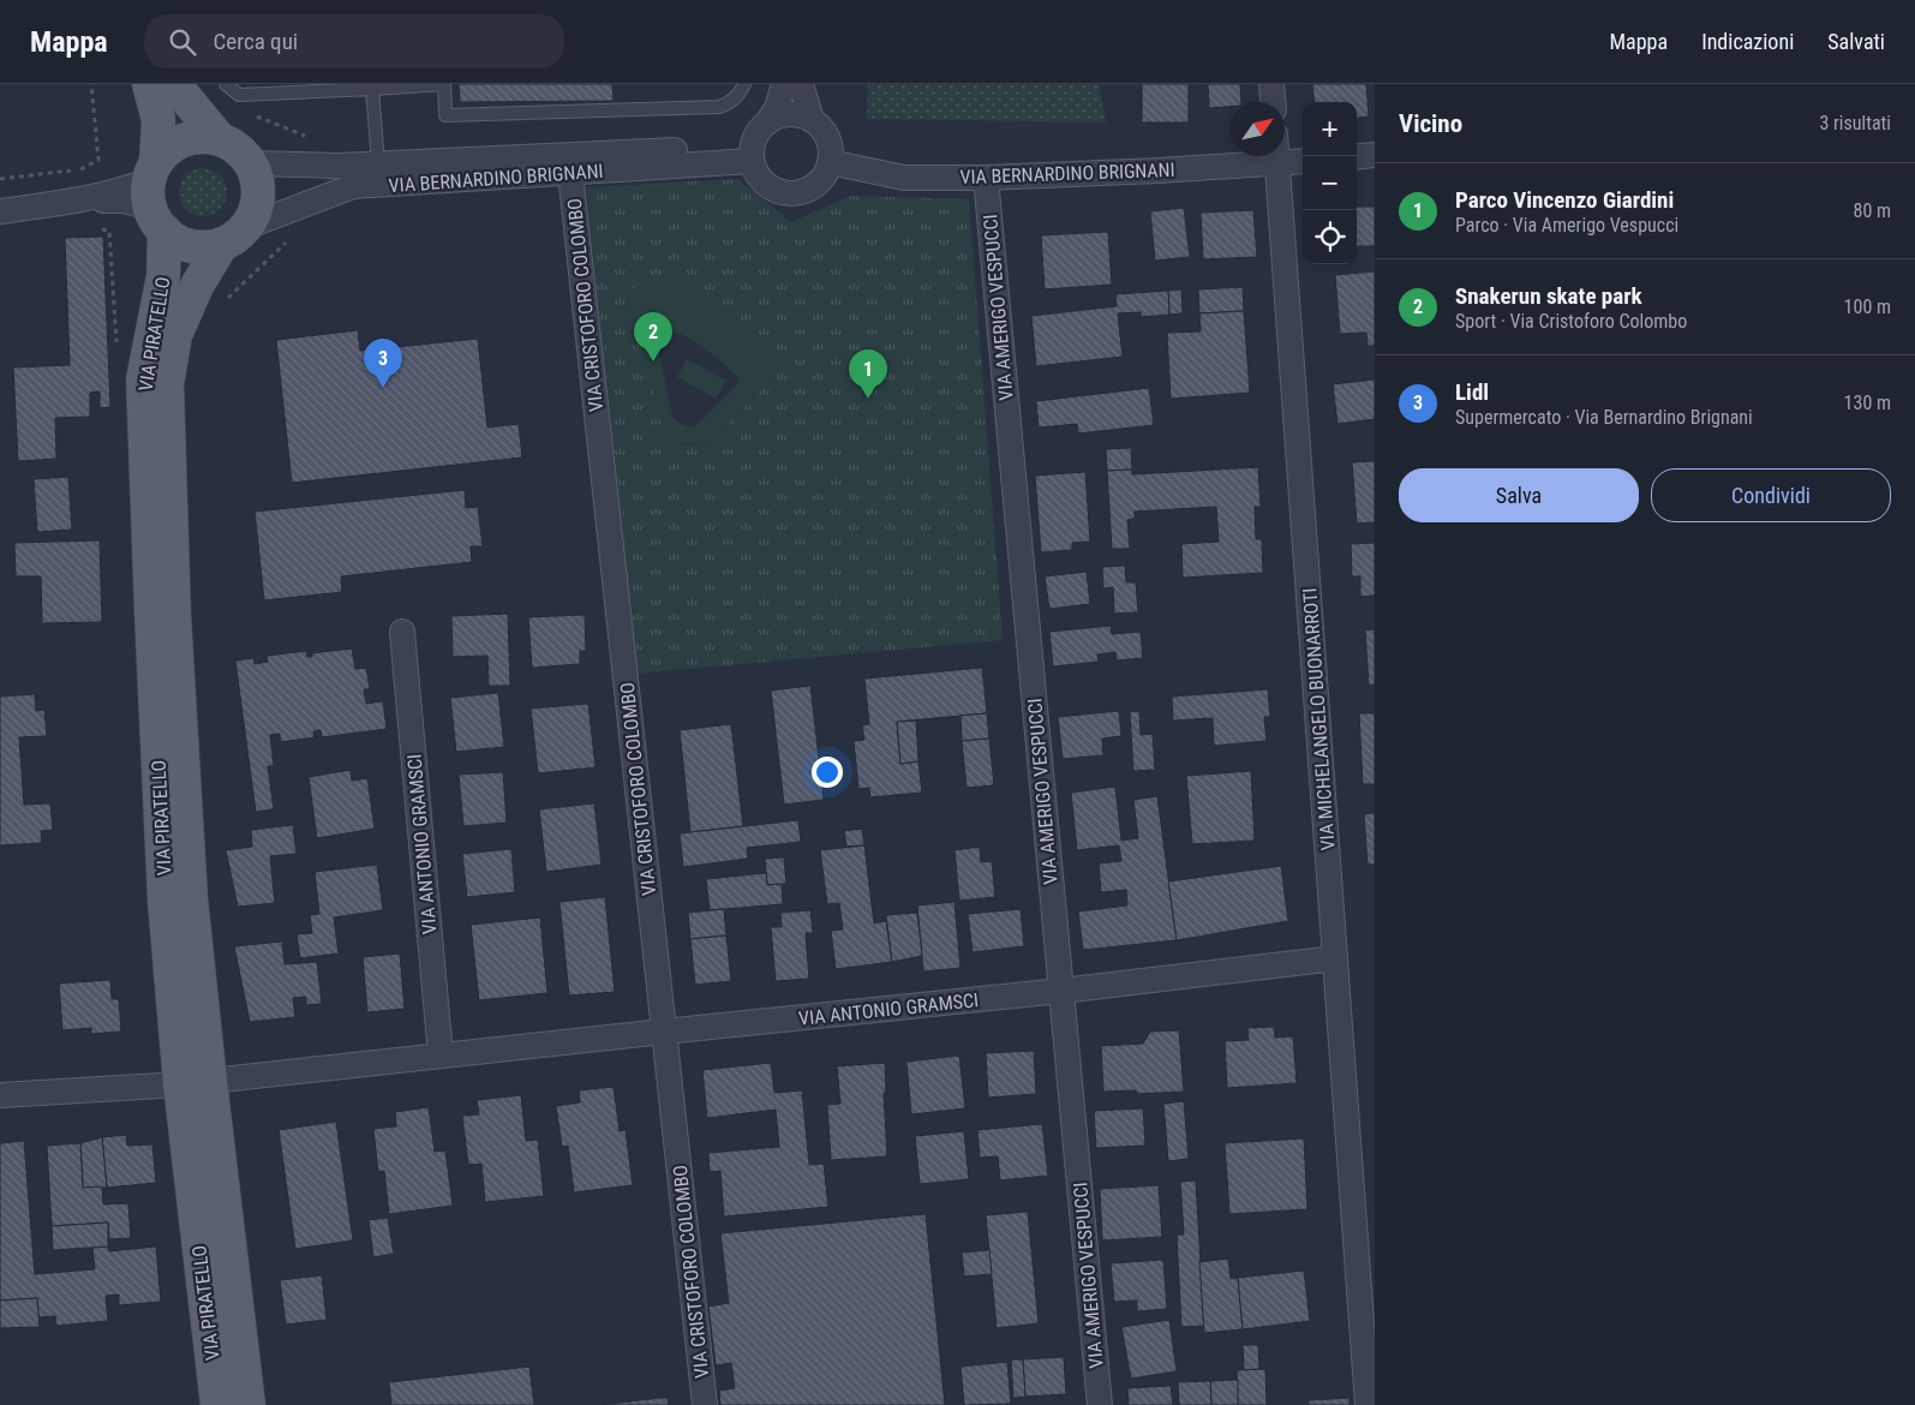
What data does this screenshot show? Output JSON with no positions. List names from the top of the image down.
{
  "streets": {
    "main road": ["VIA PIRATELLO"],
    "street": [
      "VIA BERNARDINO BRIGNANI",
      "VIA CRISTOFORO COLOMBO",
      "VIA AMERIGO VESPUCCI",
      "VIA MICHELANGELO BUONARROTI",
      "VIA ANTONIO GRAMSCI"
    ]
  },
  "crossings": [
    ["VIA BERNARDINO BRIGNANI", "VIA CRISTOFORO COLOMBO"],
    ["VIA BERNARDINO BRIGNANI", "VIA AMERIGO VESPUCCI"],
    ["VIA BERNARDINO BRIGNANI", "VIA PIRATELLO"],
    ["VIA BERNARDINO BRIGNANI", "VIA MICHELANGELO BUONARROTI"],
    ["VIA CRISTOFORO COLOMBO", "VIA ANTONIO GRAMSCI"],
    ["VIA AMERIGO VESPUCCI", "VIA ANTONIO GRAMSCI"],
    ["VIA PIRATELLO", "VIA ANTONIO GRAMSCI"],
    ["VIA MICHELANGELO BUONARROTI", "VIA ANTONIO GRAMSCI"]
  ],
  "north": "top right",
  "page": {
    "header": "Mappa",
    "search": "Cerca qui",
    "nav": ["Mappa", "Indicazioni", "Salvati"],
    "heading": ["Vicino", "3 risultati"],
    "map_buttons": ["+", "−"],
    "list": [
      {
        "mark": "1",
        "name": "Parco Vincenzo Giardini",
        "note": "Parco · Via Amerigo Vespucci",
        "value": "80 m"
      },
      {
        "mark": "2",
        "name": "Snakerun skate park",
        "note": "Sport · Via Cristoforo Colombo",
        "value": "100 m"
      },
      {
        "mark": "3",
        "name": "Lidl",
        "note": "Supermercato · Via Bernardino Brignani",
        "value": "130 m"
      }
    ],
    "pins": ["2", "3", "1"],
    "buttons": ["Salva", "Condividi"]
  }
}
